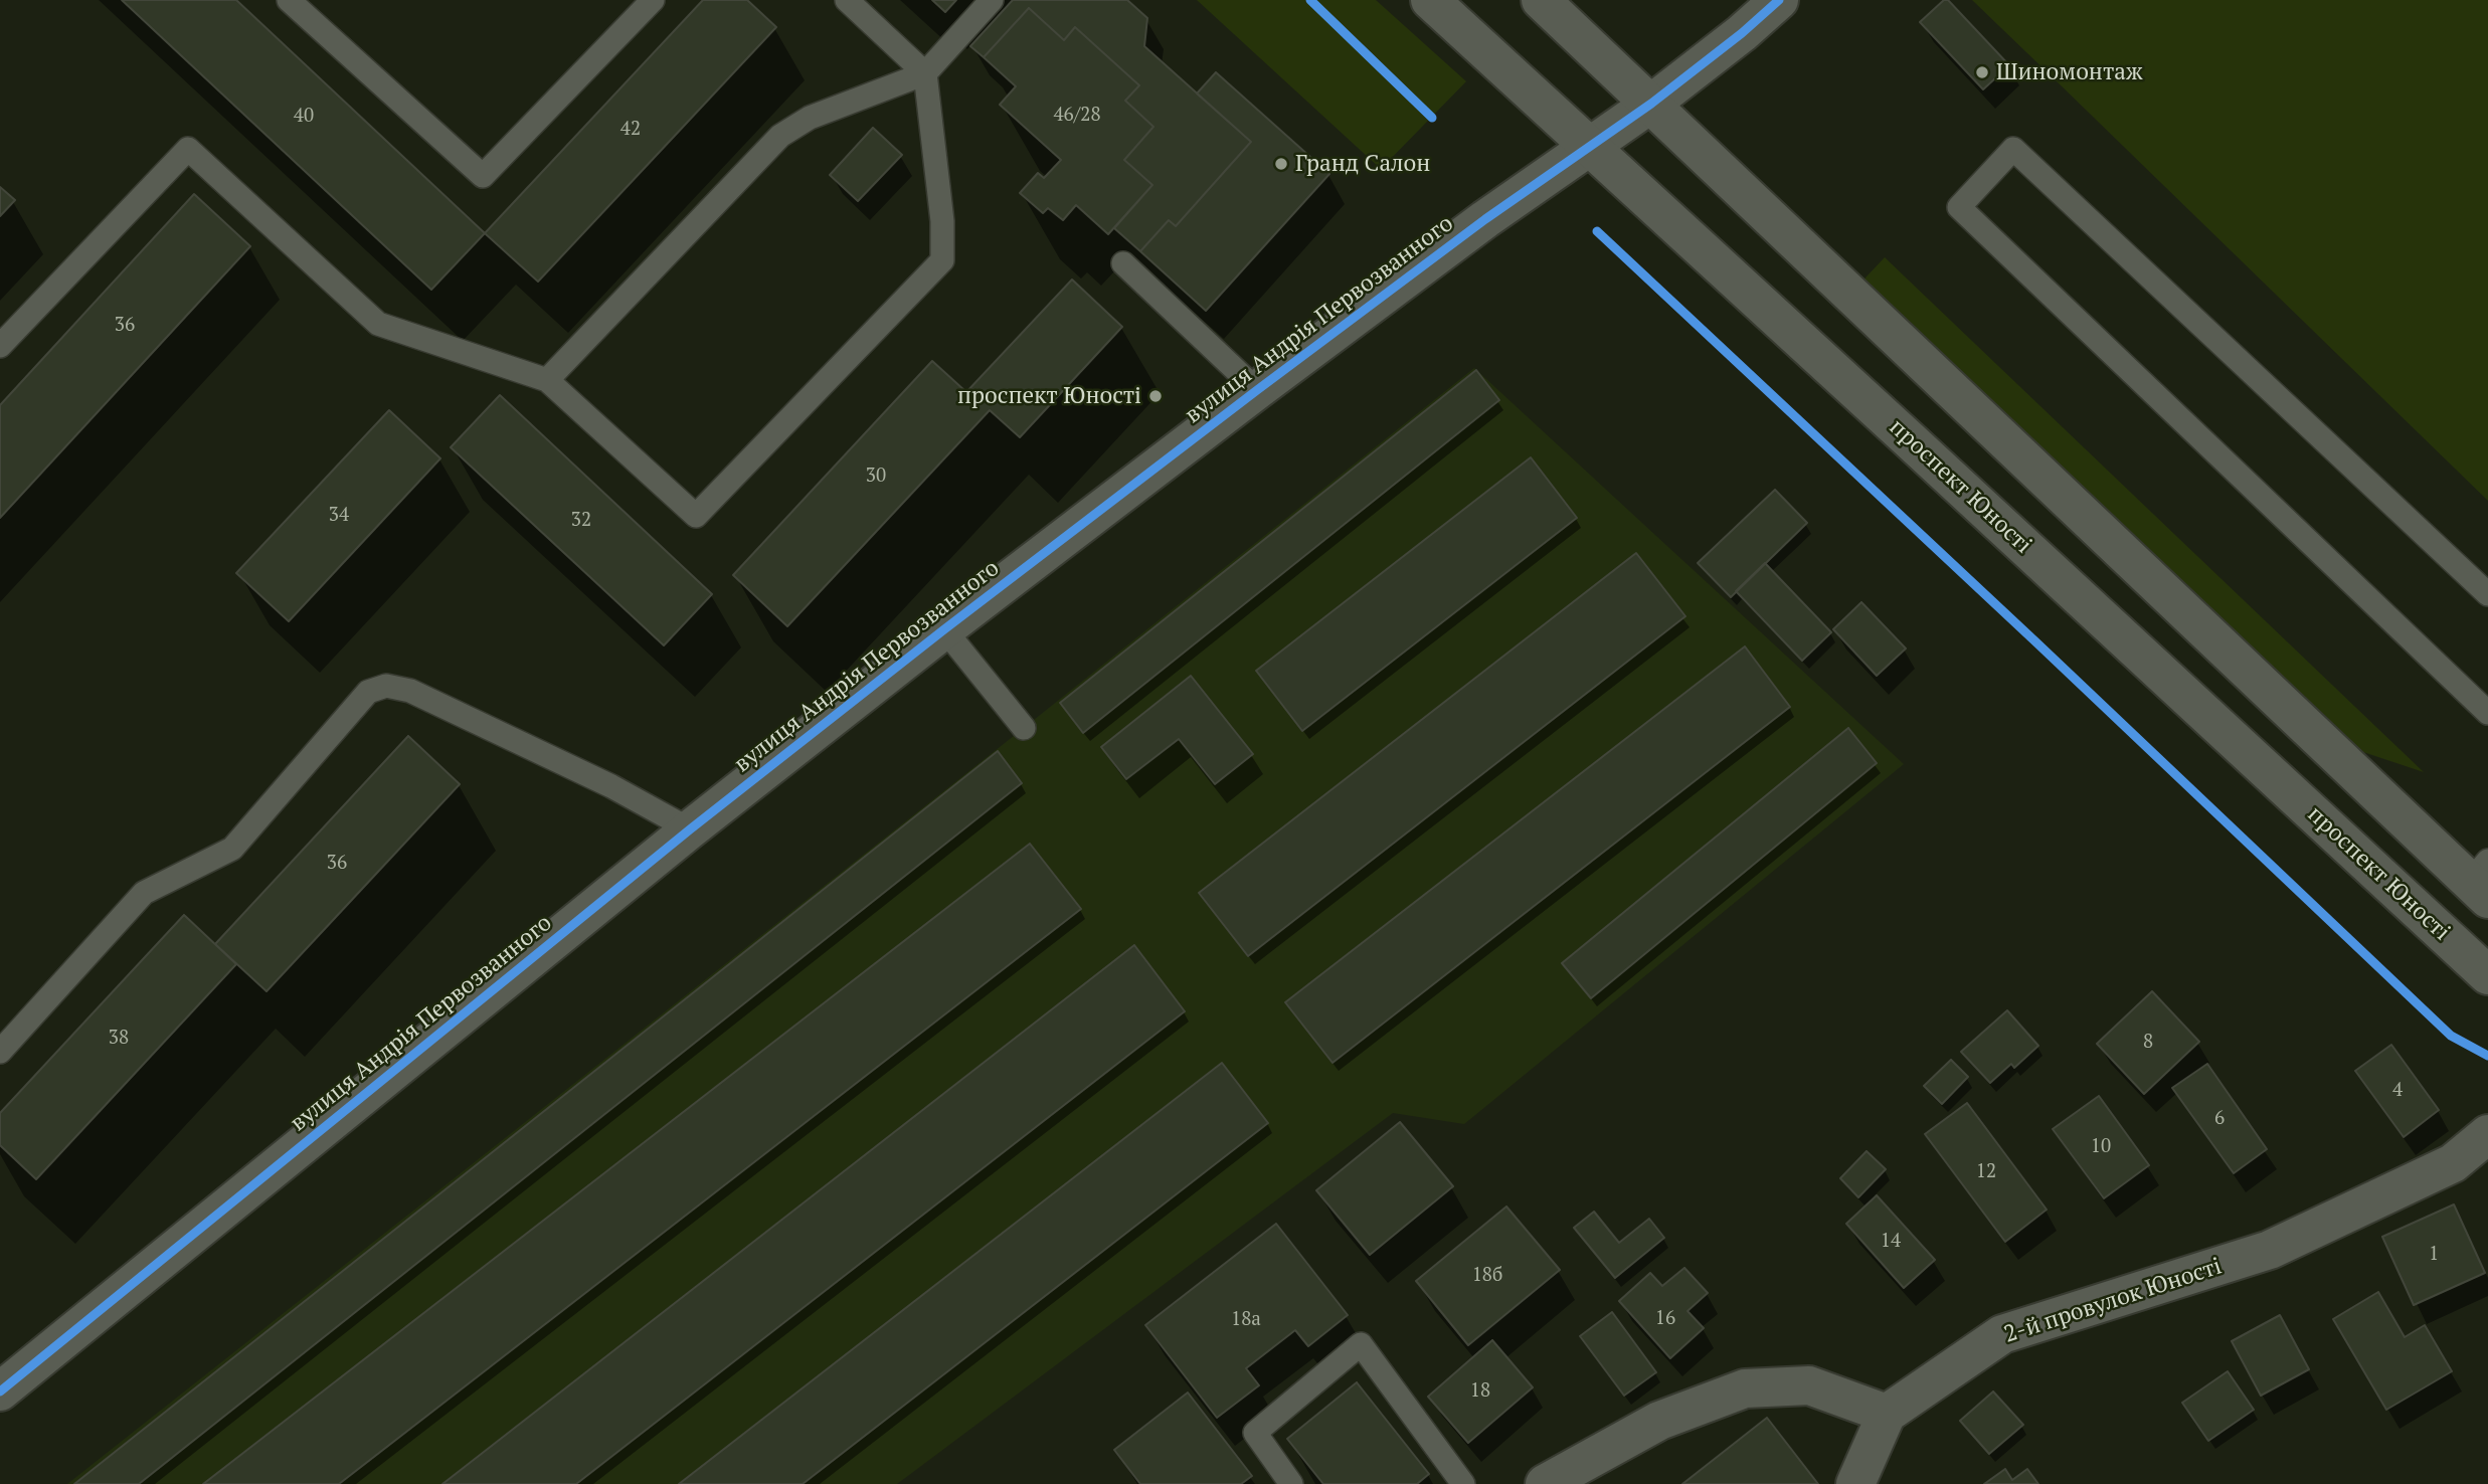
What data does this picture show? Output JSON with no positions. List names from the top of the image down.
{
  "streets": {
    "street": ["вулиця Андрія Первозванного", "проспект Юності", "2-й провулок Юності"]
  },
  "crossings": [
    ["вулиця Андрія Первозванного", "проспект Юності"]
  ],
  "places": ["Шиномонтаж", "Гранд Салон", "проспект Юності"],
  "house_numbers": [
    "46/28",
    "40",
    "42",
    "36",
    "30",
    "34",
    "32",
    "36",
    "38",
    "8",
    "4",
    "6",
    "10",
    "12",
    "14",
    "1",
    "18б",
    "16",
    "18а",
    "18"
  ]
}
